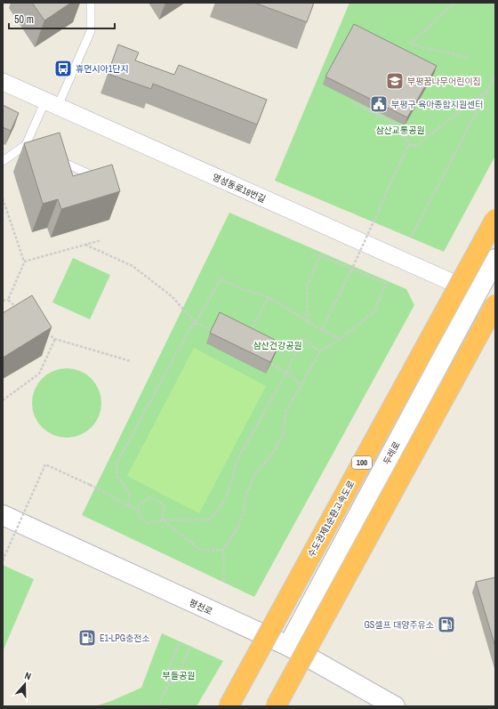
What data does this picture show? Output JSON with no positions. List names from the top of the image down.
{
  "streets": {
    "highway": ["100", "수도권제1순환고속도로"],
    "street": ["영성동로18번길", "두레로", "평천로"]
  },
  "crossings": [
    ["영성동로18번길", "두레로"],
    ["두레로", "평천로"]
  ],
  "parks": ["삼산교통공원", "삼산건강공원", "부들공원"],
  "places": {
    "bus stop": ["휴먼시아1단지"],
    "school or university": ["부평꿈나무어린이집"],
    "public building": ["부평구 육아종합지원센터"],
    "fuel station": ["GS셀프 대양주유소", "E1-LPG충전소"]
  },
  "scale_bar": "50 m",
  "north": "top"
}
